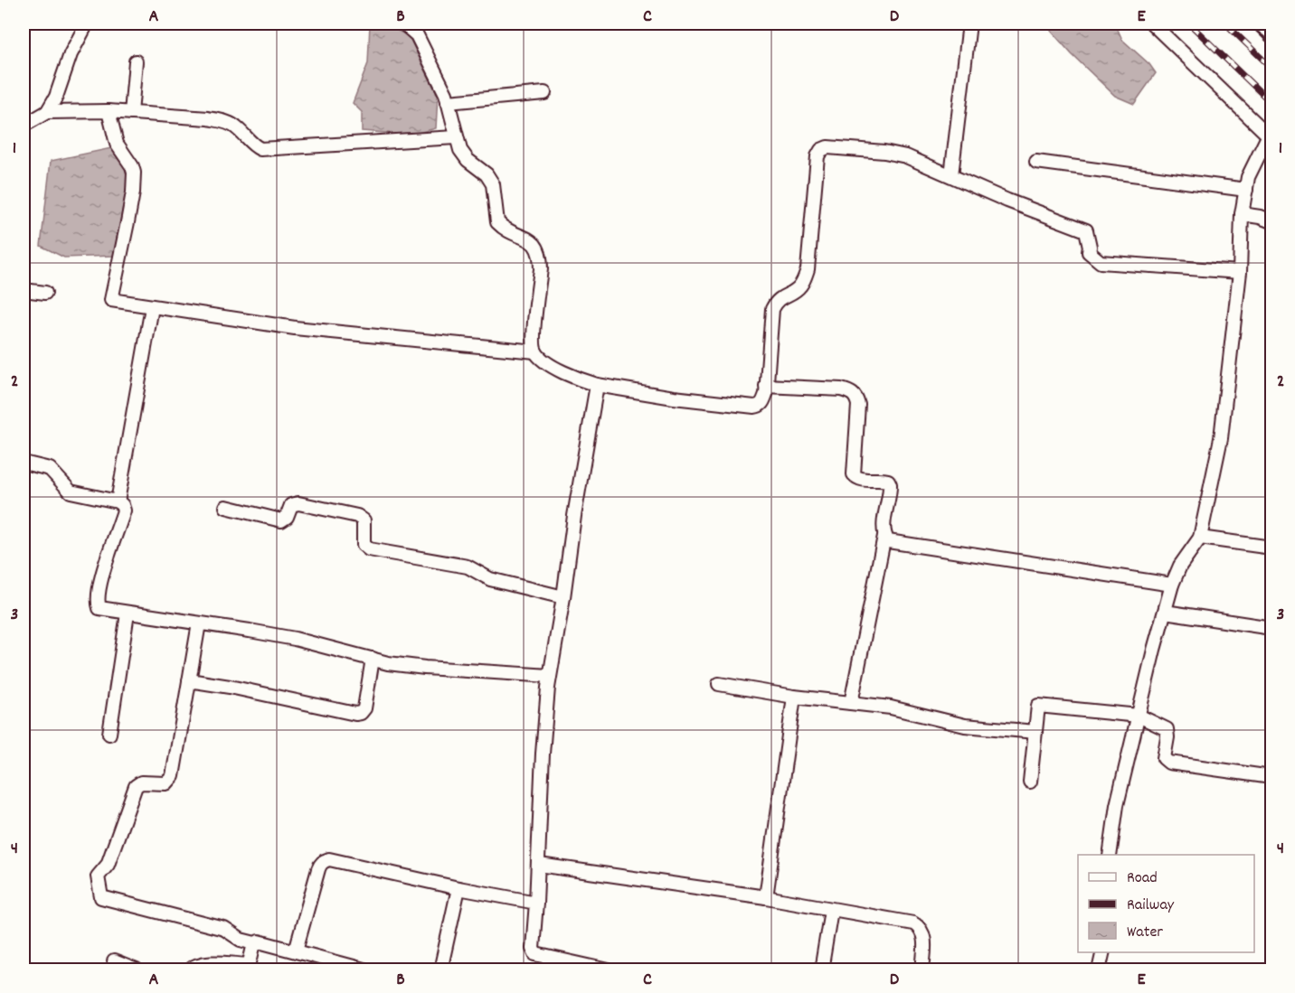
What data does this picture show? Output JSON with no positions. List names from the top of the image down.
{
  "legend": ["Road", "Railway", "Water"],
  "grid": {
    "columns": [
      "A",
      "B",
      "C",
      "D",
      "E"
    ],
    "rows": [
      "1",
      "2",
      "3",
      "4"
    ]
  }
}
